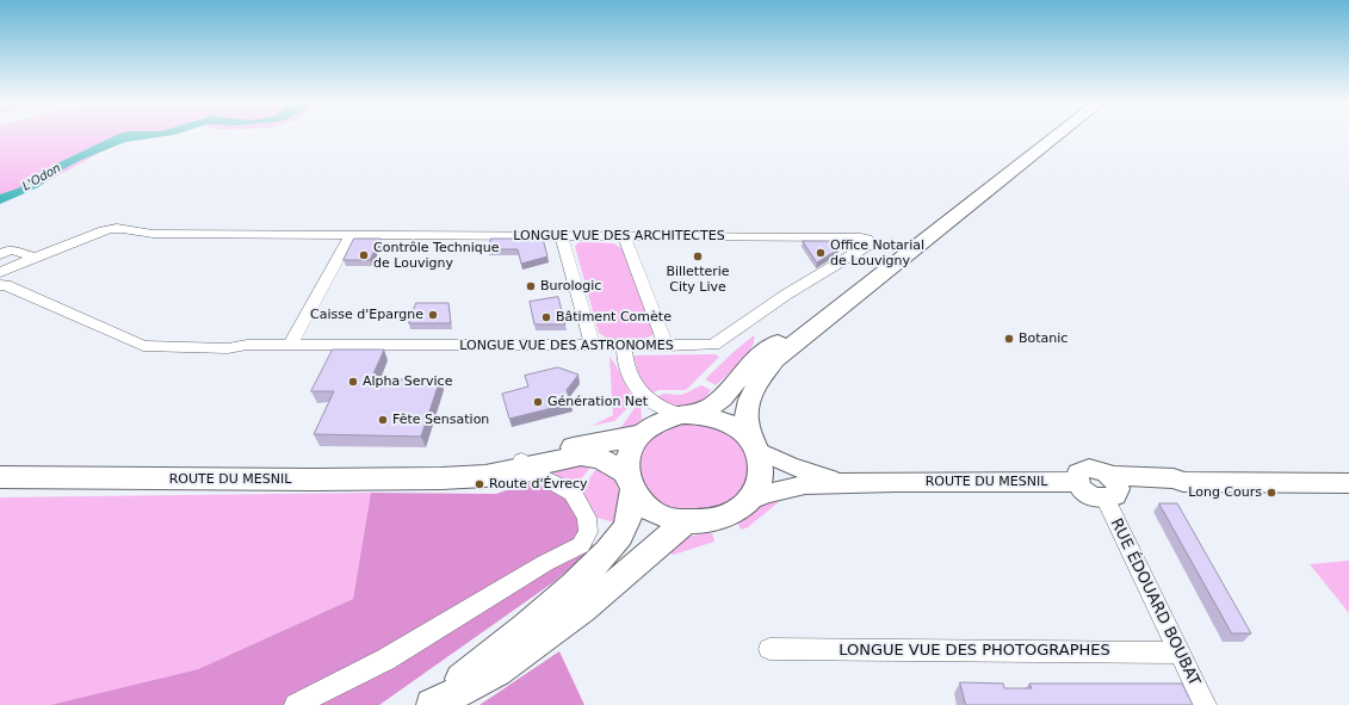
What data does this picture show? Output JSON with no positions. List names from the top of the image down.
{
  "streets": {
    "main road": ["ROUTE DU MESNIL"],
    "street": [
      "LONGUE VUE DES ARCHITECTES",
      "LONGUE VUE DES ASTRONOMES",
      "RUE ÉDOUARD BOUBAT",
      "LONGUE VUE DES PHOTOGRAPHES"
    ]
  },
  "crossings": [
    ["LONGUE VUE DES ARCHITECTES", "LONGUE VUE DES ASTRONOMES"],
    ["ROUTE DU MESNIL", "RUE ÉDOUARD BOUBAT"],
    ["RUE ÉDOUARD BOUBAT", "LONGUE VUE DES PHOTOGRAPHES"]
  ],
  "water": ["L'Odon"],
  "places": [
    "Office Notarial de Louvigny",
    "Contrôle Technique de Louvigny",
    "Billetterie City Live",
    "Burologic",
    "Caisse d'Epargne",
    "Bâtiment Comète",
    "Botanic",
    "Alpha Service",
    "Génération Net",
    "Fête Sensation",
    "Route d'Évrecy",
    "Long Cours"
  ]
}
